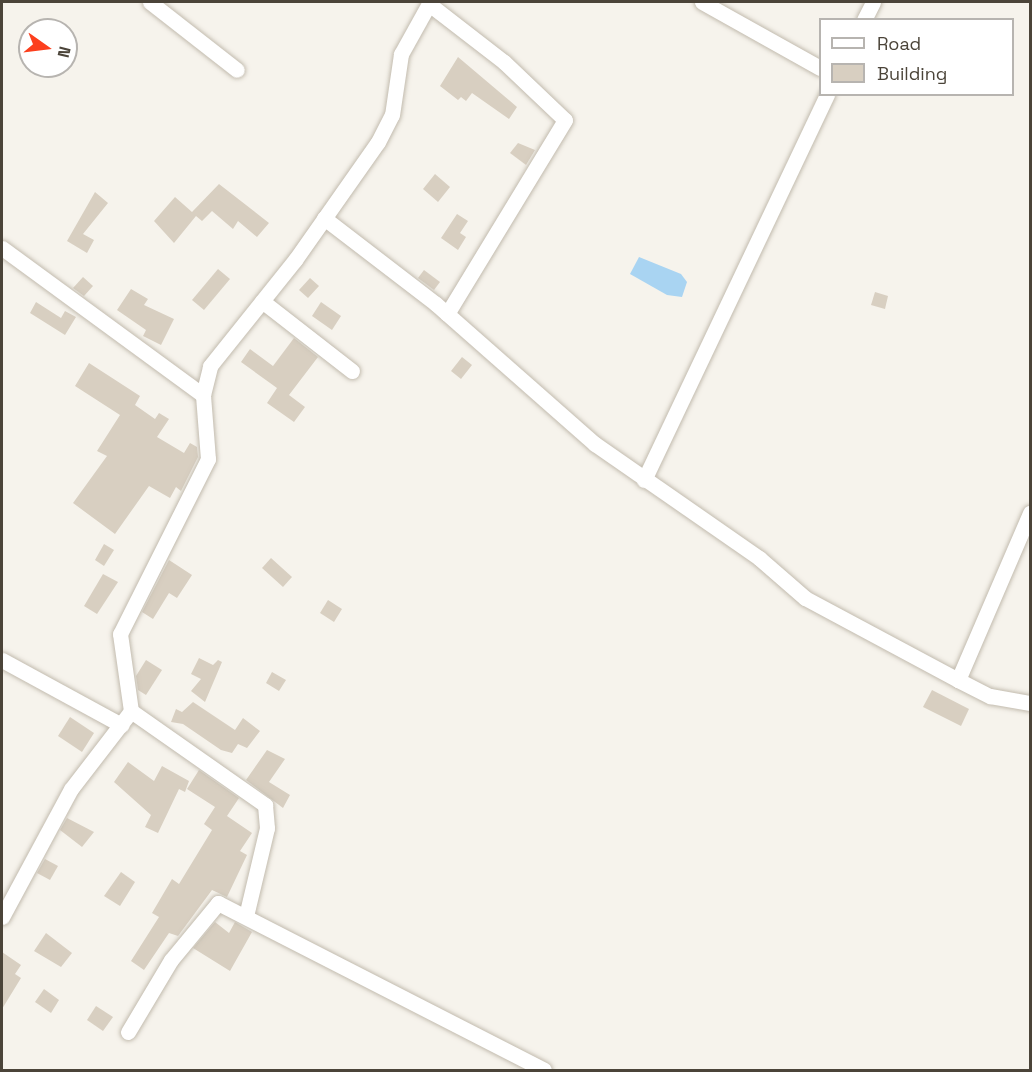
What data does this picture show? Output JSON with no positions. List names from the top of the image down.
{
  "legend": ["Road", "Building"],
  "north": "right"
}
